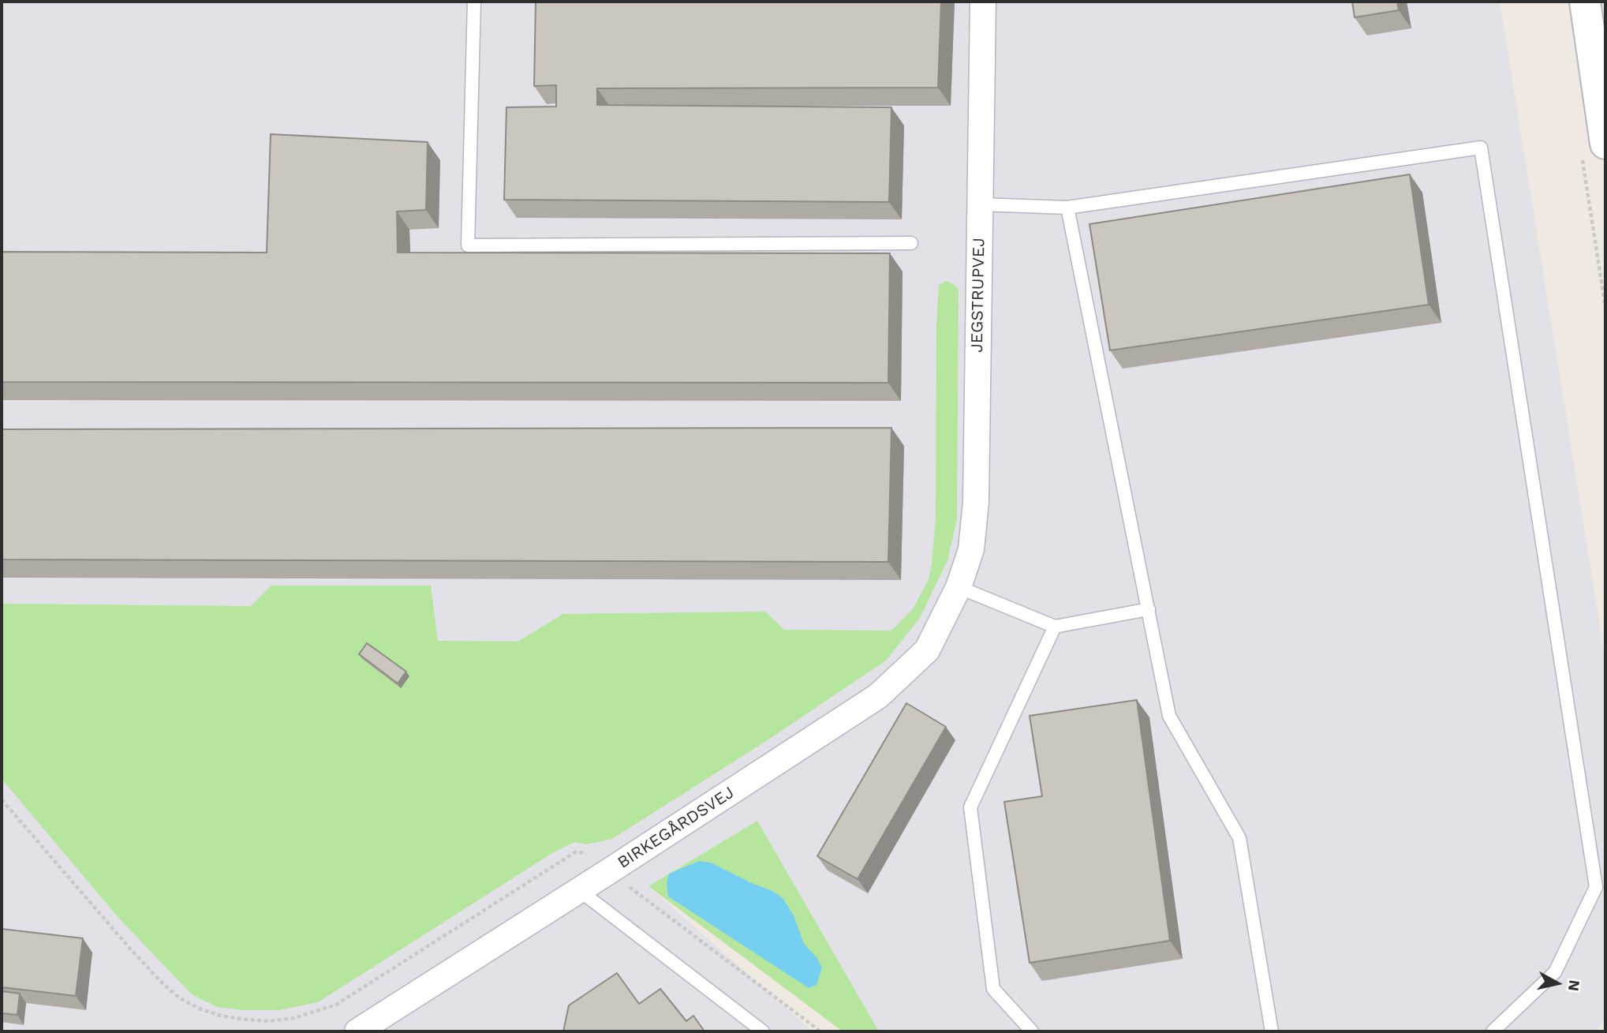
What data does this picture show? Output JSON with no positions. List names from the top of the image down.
{
  "streets": {
    "street": ["JEGSTRUPVEJ", "BIRKEGÅRDSVEJ"]
  },
  "crossings": [
    ["JEGSTRUPVEJ", "BIRKEGÅRDSVEJ"]
  ],
  "north": "right"
}
